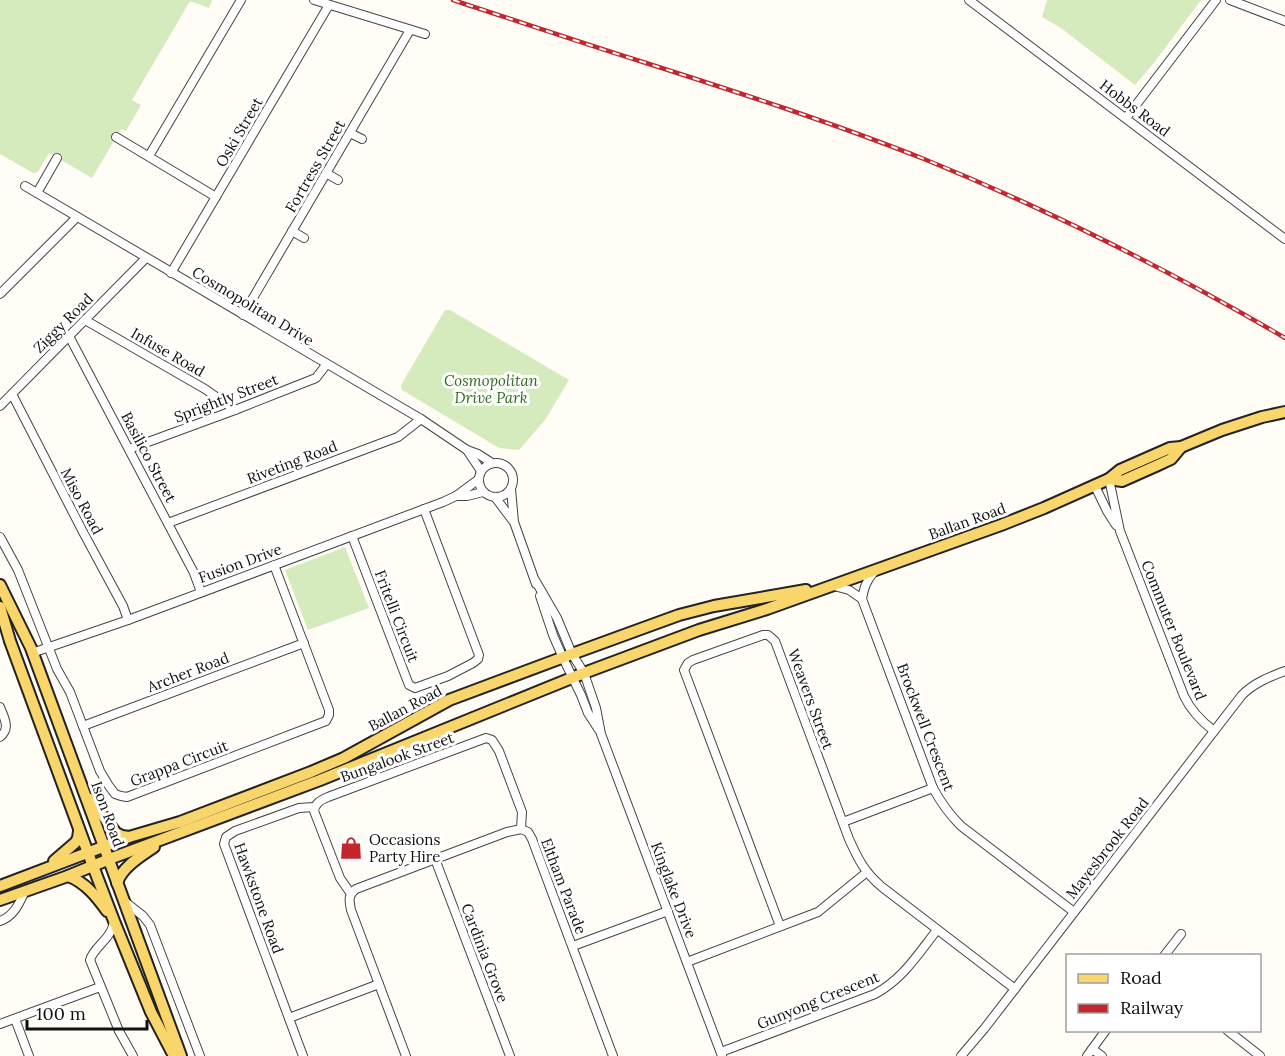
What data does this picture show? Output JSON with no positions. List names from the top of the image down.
{
  "streets": {
    "main road": ["Ballan Road", "Ison Road"],
    "street": [
      "Hobbs Road",
      "Oski Street",
      "Fortress Street",
      "Cosmopolitan Drive",
      "Ziggy Road",
      "Infuse Road",
      "Sprightly Street",
      "Basilico Street",
      "Riveting Road",
      "Miso Road",
      "Fusion Drive",
      "Fritelli Circuit",
      "Commuter Boulevard",
      "Archer Road",
      "Weavers Street",
      "Brockwell Crescent",
      "Bungalook Street",
      "Grappa Circuit",
      "Mayesbrook Road",
      "Eltham Parade",
      "Kinglake Drive",
      "Hawkstone Road",
      "Cardinia Grove",
      "Gunyong Crescent"
    ]
  },
  "crossings": [
    ["Oski Street", "Cosmopolitan Drive"],
    ["Fortress Street", "Cosmopolitan Drive"],
    ["Cosmopolitan Drive", "Ziggy Road"],
    ["Cosmopolitan Drive", "Sprightly Street"],
    ["Cosmopolitan Drive", "Riveting Road"],
    ["Cosmopolitan Drive", "Fusion Drive"],
    ["Ziggy Road", "Infuse Road"],
    ["Ziggy Road", "Basilico Street"],
    ["Ziggy Road", "Miso Road"],
    ["Infuse Road", "Sprightly Street"],
    ["Sprightly Street", "Basilico Street"],
    ["Basilico Street", "Riveting Road"],
    ["Basilico Street", "Fusion Drive"],
    ["Miso Road", "Fusion Drive"],
    ["Ballan Road", "Commuter Boulevard"],
    ["Ballan Road", "Ison Road"],
    ["Ballan Road", "Kinglake Drive"],
    ["Fusion Drive", "Fritelli Circuit"],
    ["Fusion Drive", "Grappa Circuit"],
    ["Fusion Drive", "Ison Road"],
    ["Commuter Boulevard", "Mayesbrook Road"],
    ["Archer Road", "Grappa Circuit"],
    ["Weavers Street", "Mayesbrook Road"],
    ["Weavers Street", "Gunyong Crescent"],
    ["Brockwell Crescent", "Mayesbrook Road"],
    ["Bungalook Street", "Eltham Parade"],
    ["Bungalook Street", "Hawkstone Road"],
    ["Eltham Parade", "Cardinia Grove"],
    ["Kinglake Drive", "Gunyong Crescent"]
  ],
  "parks": ["Cosmopolitan Drive Park"],
  "places": {
    "shop": ["Occasions Party Hire"]
  },
  "legend": ["Road", "Railway"],
  "scale_bar": "100 m"
}
